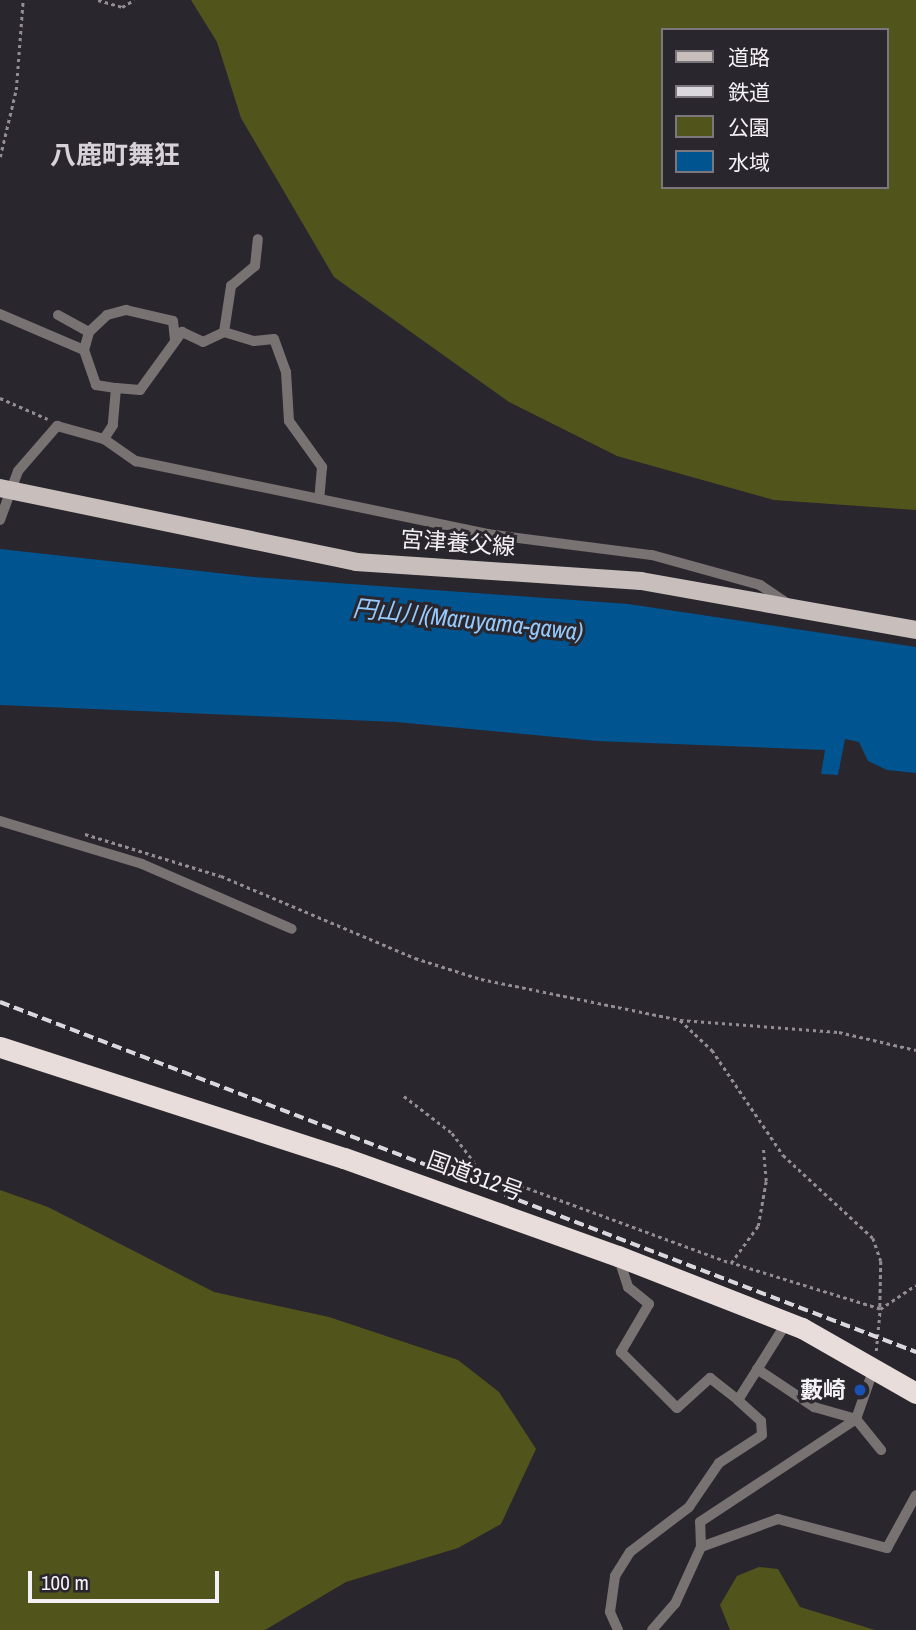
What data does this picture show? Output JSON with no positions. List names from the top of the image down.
{
  "streets": {
    "highway": ["国道312号"],
    "main road": ["宮津養父線"]
  },
  "districts": ["八鹿町舞狂"],
  "water": ["円山川(Maruyama-gawa)"],
  "places": ["藪崎"],
  "legend": [
    "道路",
    "鉄道",
    "公園",
    "水域"
  ],
  "scale_bar": "100 m"
}
